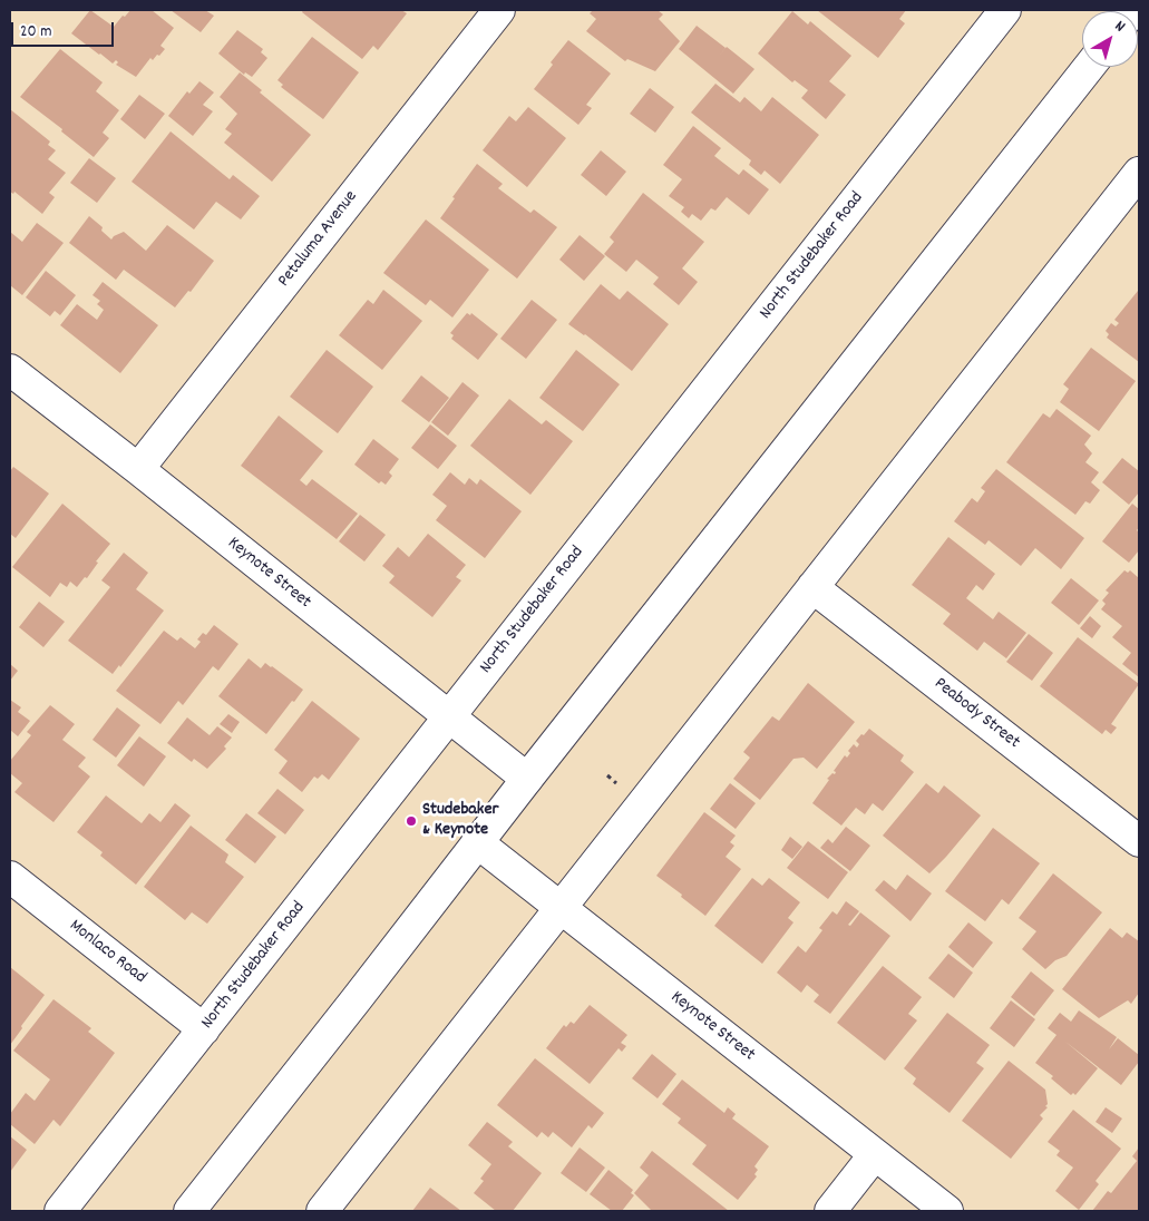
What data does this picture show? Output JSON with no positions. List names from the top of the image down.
{
  "streets": {
    "street": [
      "Petaluma Avenue",
      "North Studebaker Road",
      "Keynote Street",
      "Peabody Street",
      "Monlaco Road"
    ]
  },
  "crossings": [
    ["Petaluma Avenue", "Keynote Street"],
    ["North Studebaker Road", "Keynote Street"],
    ["North Studebaker Road", "Monlaco Road"]
  ],
  "places": ["Studebaker & Keynote"],
  "scale_bar": "20 m",
  "north": "top right"
}
